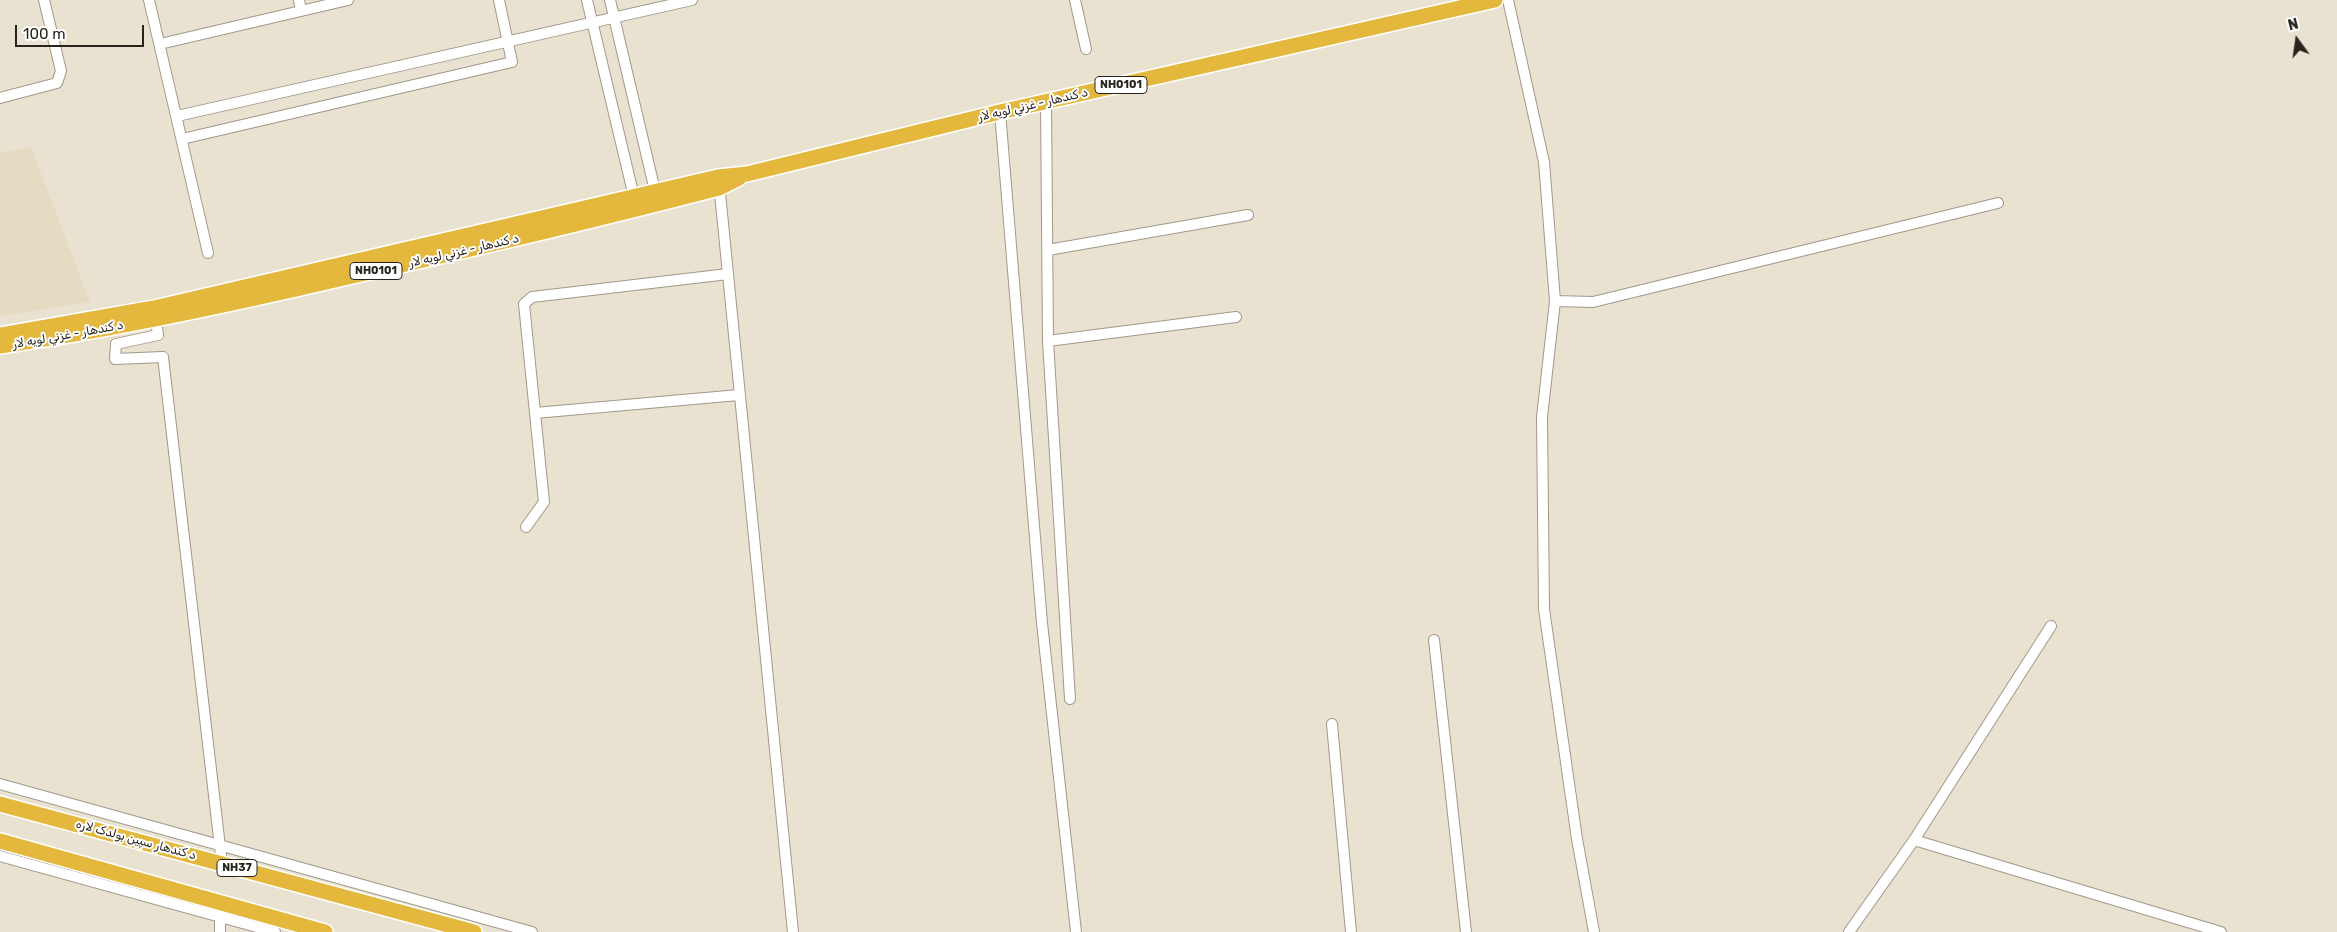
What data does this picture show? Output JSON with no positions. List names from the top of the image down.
{
  "streets": {
    "highway": [
      "NH0101",
      "د کندهار - غزني لويه لار",
      "د کندهار سپین بولدک لاره",
      "NH37"
    ]
  },
  "scale_bar": "100 m",
  "north": "top"
}
